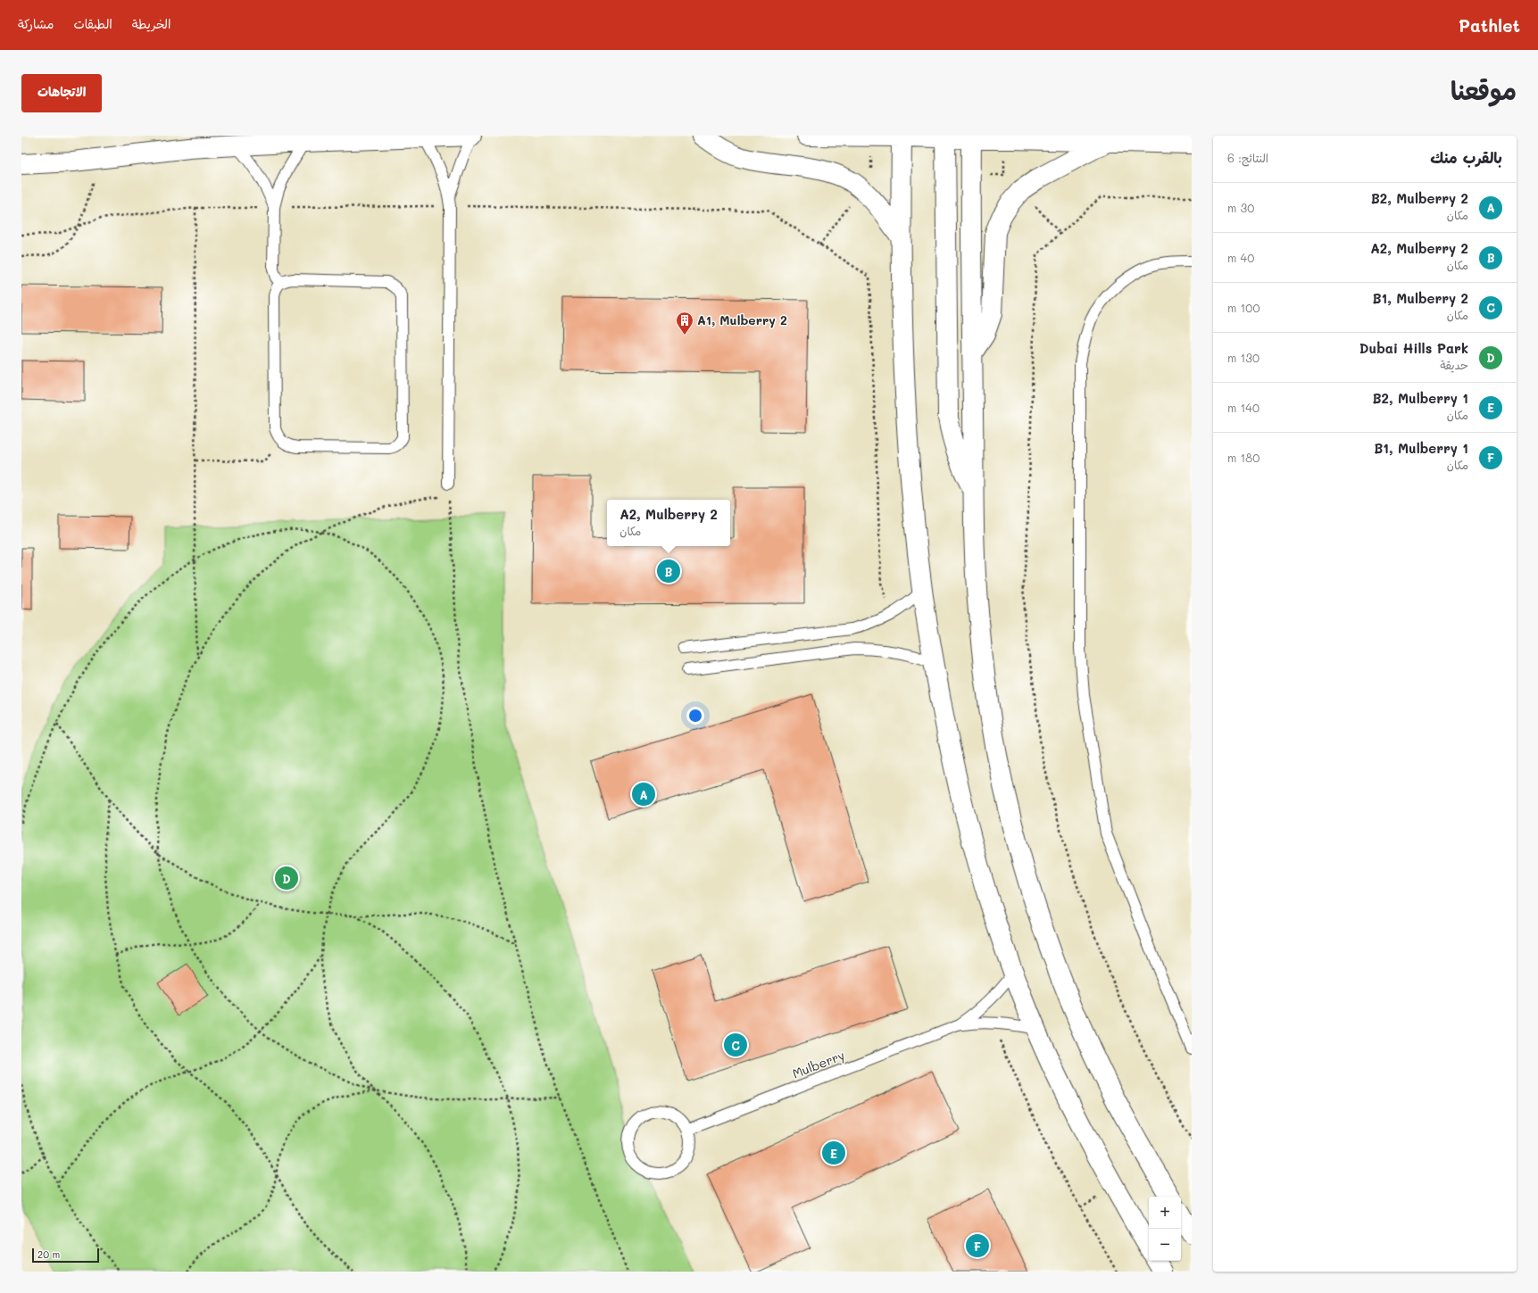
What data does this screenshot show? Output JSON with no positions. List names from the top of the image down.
{
  "streets": {
    "lane": ["Mulberry"]
  },
  "places": {
    "building": ["A1, Mulberry 2"]
  },
  "scale_bar": "20 m",
  "page": {
    "header": "Pathlet",
    "nav": ["الخريطة", "الطبقات", "مشاركة"],
    "title": "موقعنا",
    "buttons": "الاتجاهات",
    "heading": ["بالقرب منك", "النتائج: 6"],
    "list": [
      {
        "mark": "A",
        "name": "B2, Mulberry 2",
        "note": "مكان",
        "value": "30 m"
      },
      {
        "mark": "B",
        "name": "A2, Mulberry 2",
        "note": "مكان",
        "value": "40 m"
      },
      {
        "mark": "C",
        "name": "B1, Mulberry 2",
        "note": "مكان",
        "value": "100 m"
      },
      {
        "mark": "D",
        "name": "Dubai Hills Park",
        "note": "حديقة",
        "value": "130 m"
      },
      {
        "mark": "E",
        "name": "B2, Mulberry 1",
        "note": "مكان",
        "value": "140 m"
      },
      {
        "mark": "F",
        "name": "B1, Mulberry 1",
        "note": "مكان",
        "value": "180 m"
      }
    ],
    "popup": ["A2, Mulberry 2", "مكان"],
    "pins": [
      "B",
      "A",
      "D",
      "C",
      "E",
      "F"
    ],
    "map_buttons": ["+", "−"],
    "scale": "20 m"
  }
}
